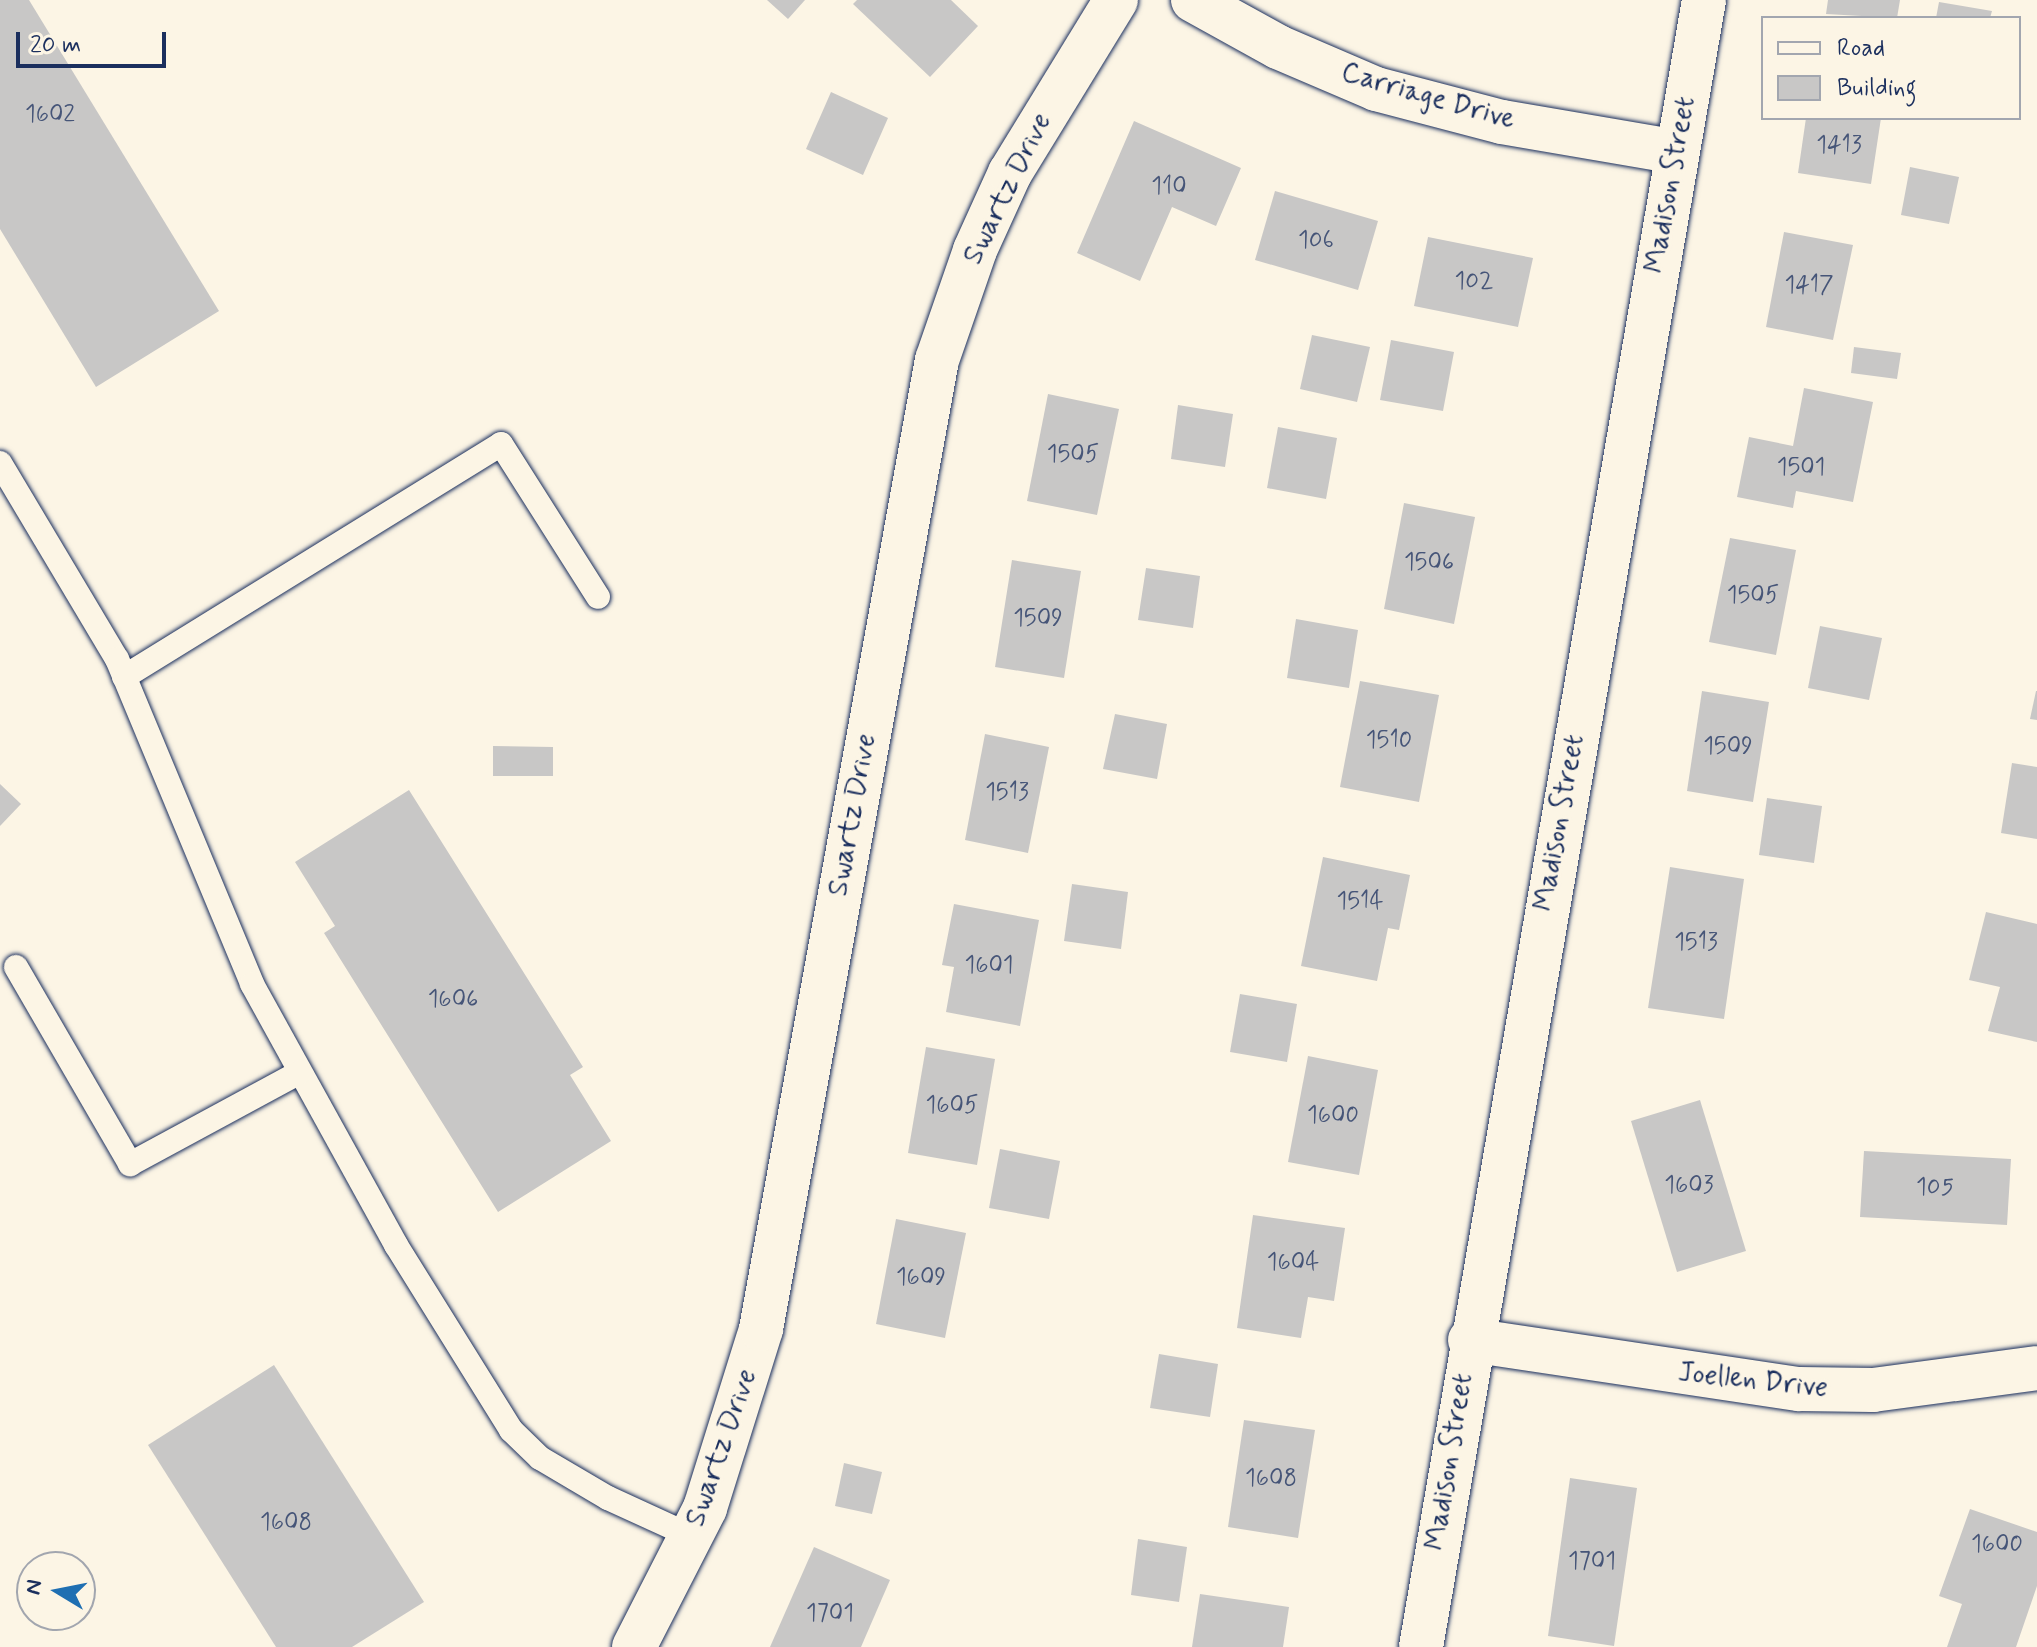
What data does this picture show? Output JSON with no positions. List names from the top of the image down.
{
  "streets": {
    "street": [
      "Carriage Drive",
      "Madison Street",
      "Swartz Drive",
      "Joellen Drive"
    ]
  },
  "crossings": [
    ["Carriage Drive", "Madison Street"],
    ["Madison Street", "Joellen Drive"]
  ],
  "house_numbers": [
    "1602",
    "1413",
    "110",
    "106",
    "102",
    "1417",
    "1505",
    "1501",
    "1506",
    "1505",
    "1509",
    "1510",
    "1509",
    "1513",
    "1514",
    "1513",
    "1601",
    "1606",
    "1605",
    "1600",
    "1603",
    "105",
    "1604",
    "1609",
    "1608",
    "1608",
    "1600",
    "1701",
    "1701"
  ],
  "legend": ["Road", "Building"],
  "scale_bar": "20 m",
  "north": "left"
}
